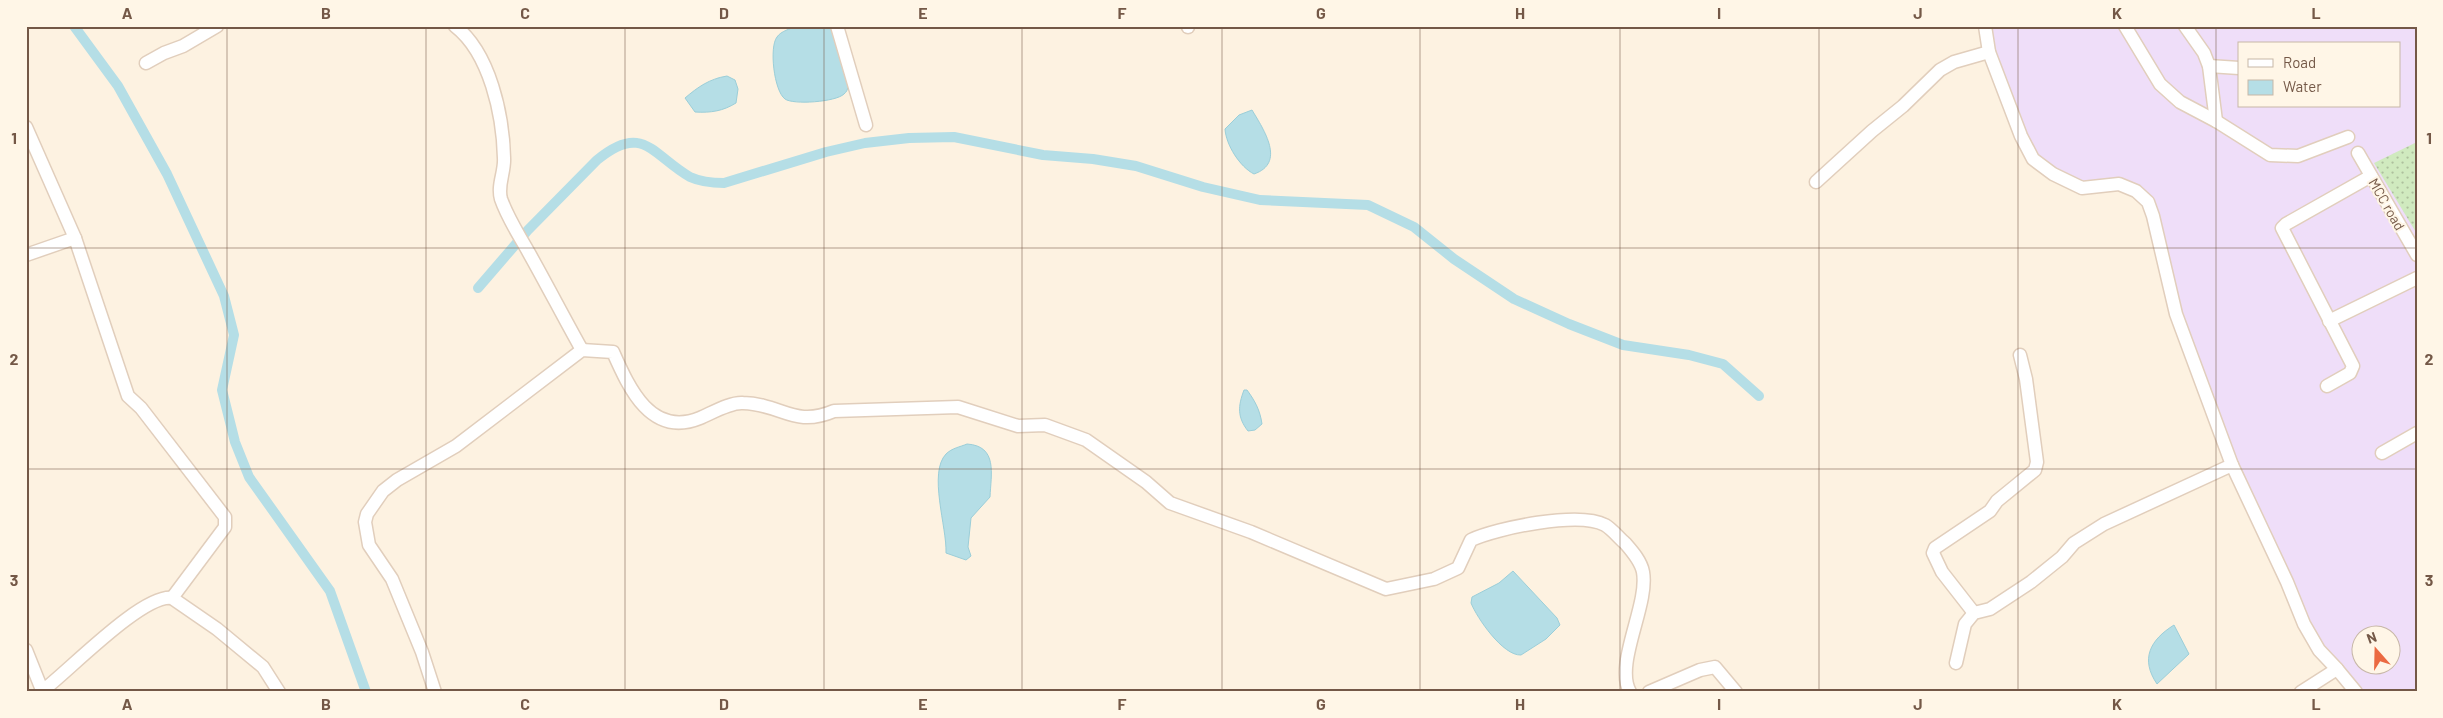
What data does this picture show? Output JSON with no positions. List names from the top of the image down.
{
  "streets": {
    "street": ["MCC road"]
  },
  "legend": ["Road", "Water"],
  "north": "top",
  "grid": {
    "columns": [
      "A",
      "B",
      "C",
      "D",
      "E",
      "F",
      "G",
      "H",
      "I",
      "J",
      "K",
      "L"
    ],
    "rows": ["1", "2", "3"]
  }
}
